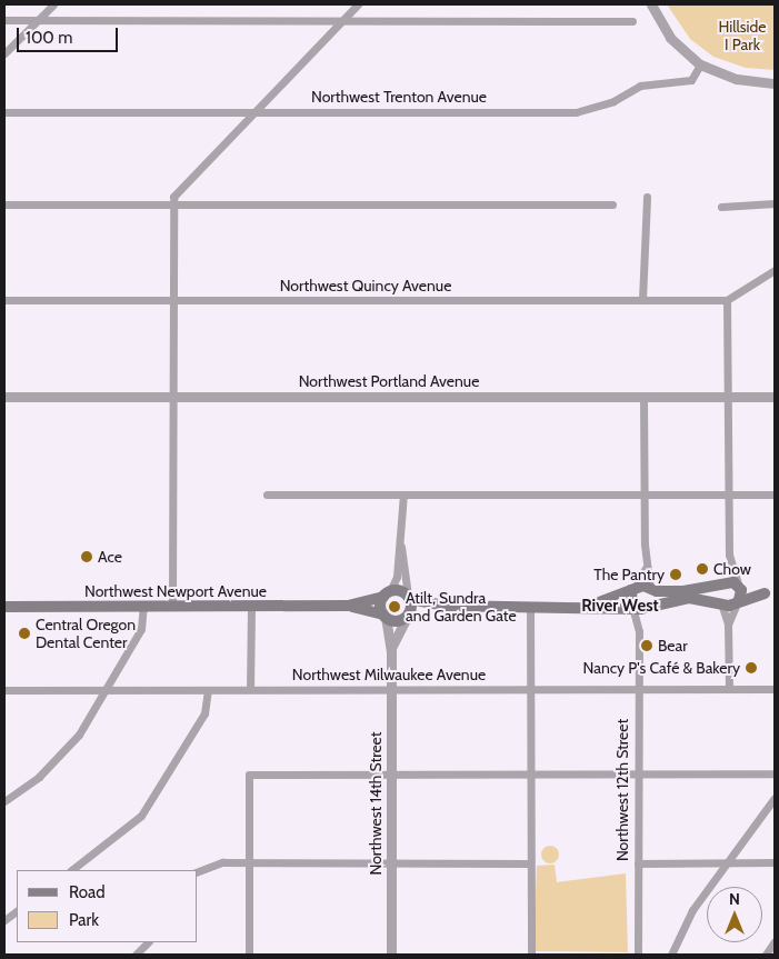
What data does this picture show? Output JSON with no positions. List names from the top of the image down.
{
  "streets": {
    "main road": ["Northwest Newport Avenue"],
    "street": [
      "Northwest Trenton Avenue",
      "Northwest Quincy Avenue",
      "Northwest Portland Avenue",
      "Northwest Milwaukee Avenue",
      "Northwest 12th Street",
      "Northwest 14th Street"
    ]
  },
  "crossings": [
    ["Northwest Newport Avenue", "Northwest 14th Street"],
    ["Northwest Milwaukee Avenue", "Northwest 12th Street"],
    ["Northwest Milwaukee Avenue", "Northwest 14th Street"]
  ],
  "districts": ["River West"],
  "parks": ["Hillside I Park"],
  "places": [
    "Ace",
    "Chow",
    "The Pantry",
    "Atilt, Sundra and Garden Gate",
    "Central Oregon Dental Center",
    "Bear",
    "Nancy P's Café & Bakery"
  ],
  "legend": ["Road", "Park"],
  "scale_bar": "100 m",
  "north": "top"
}
